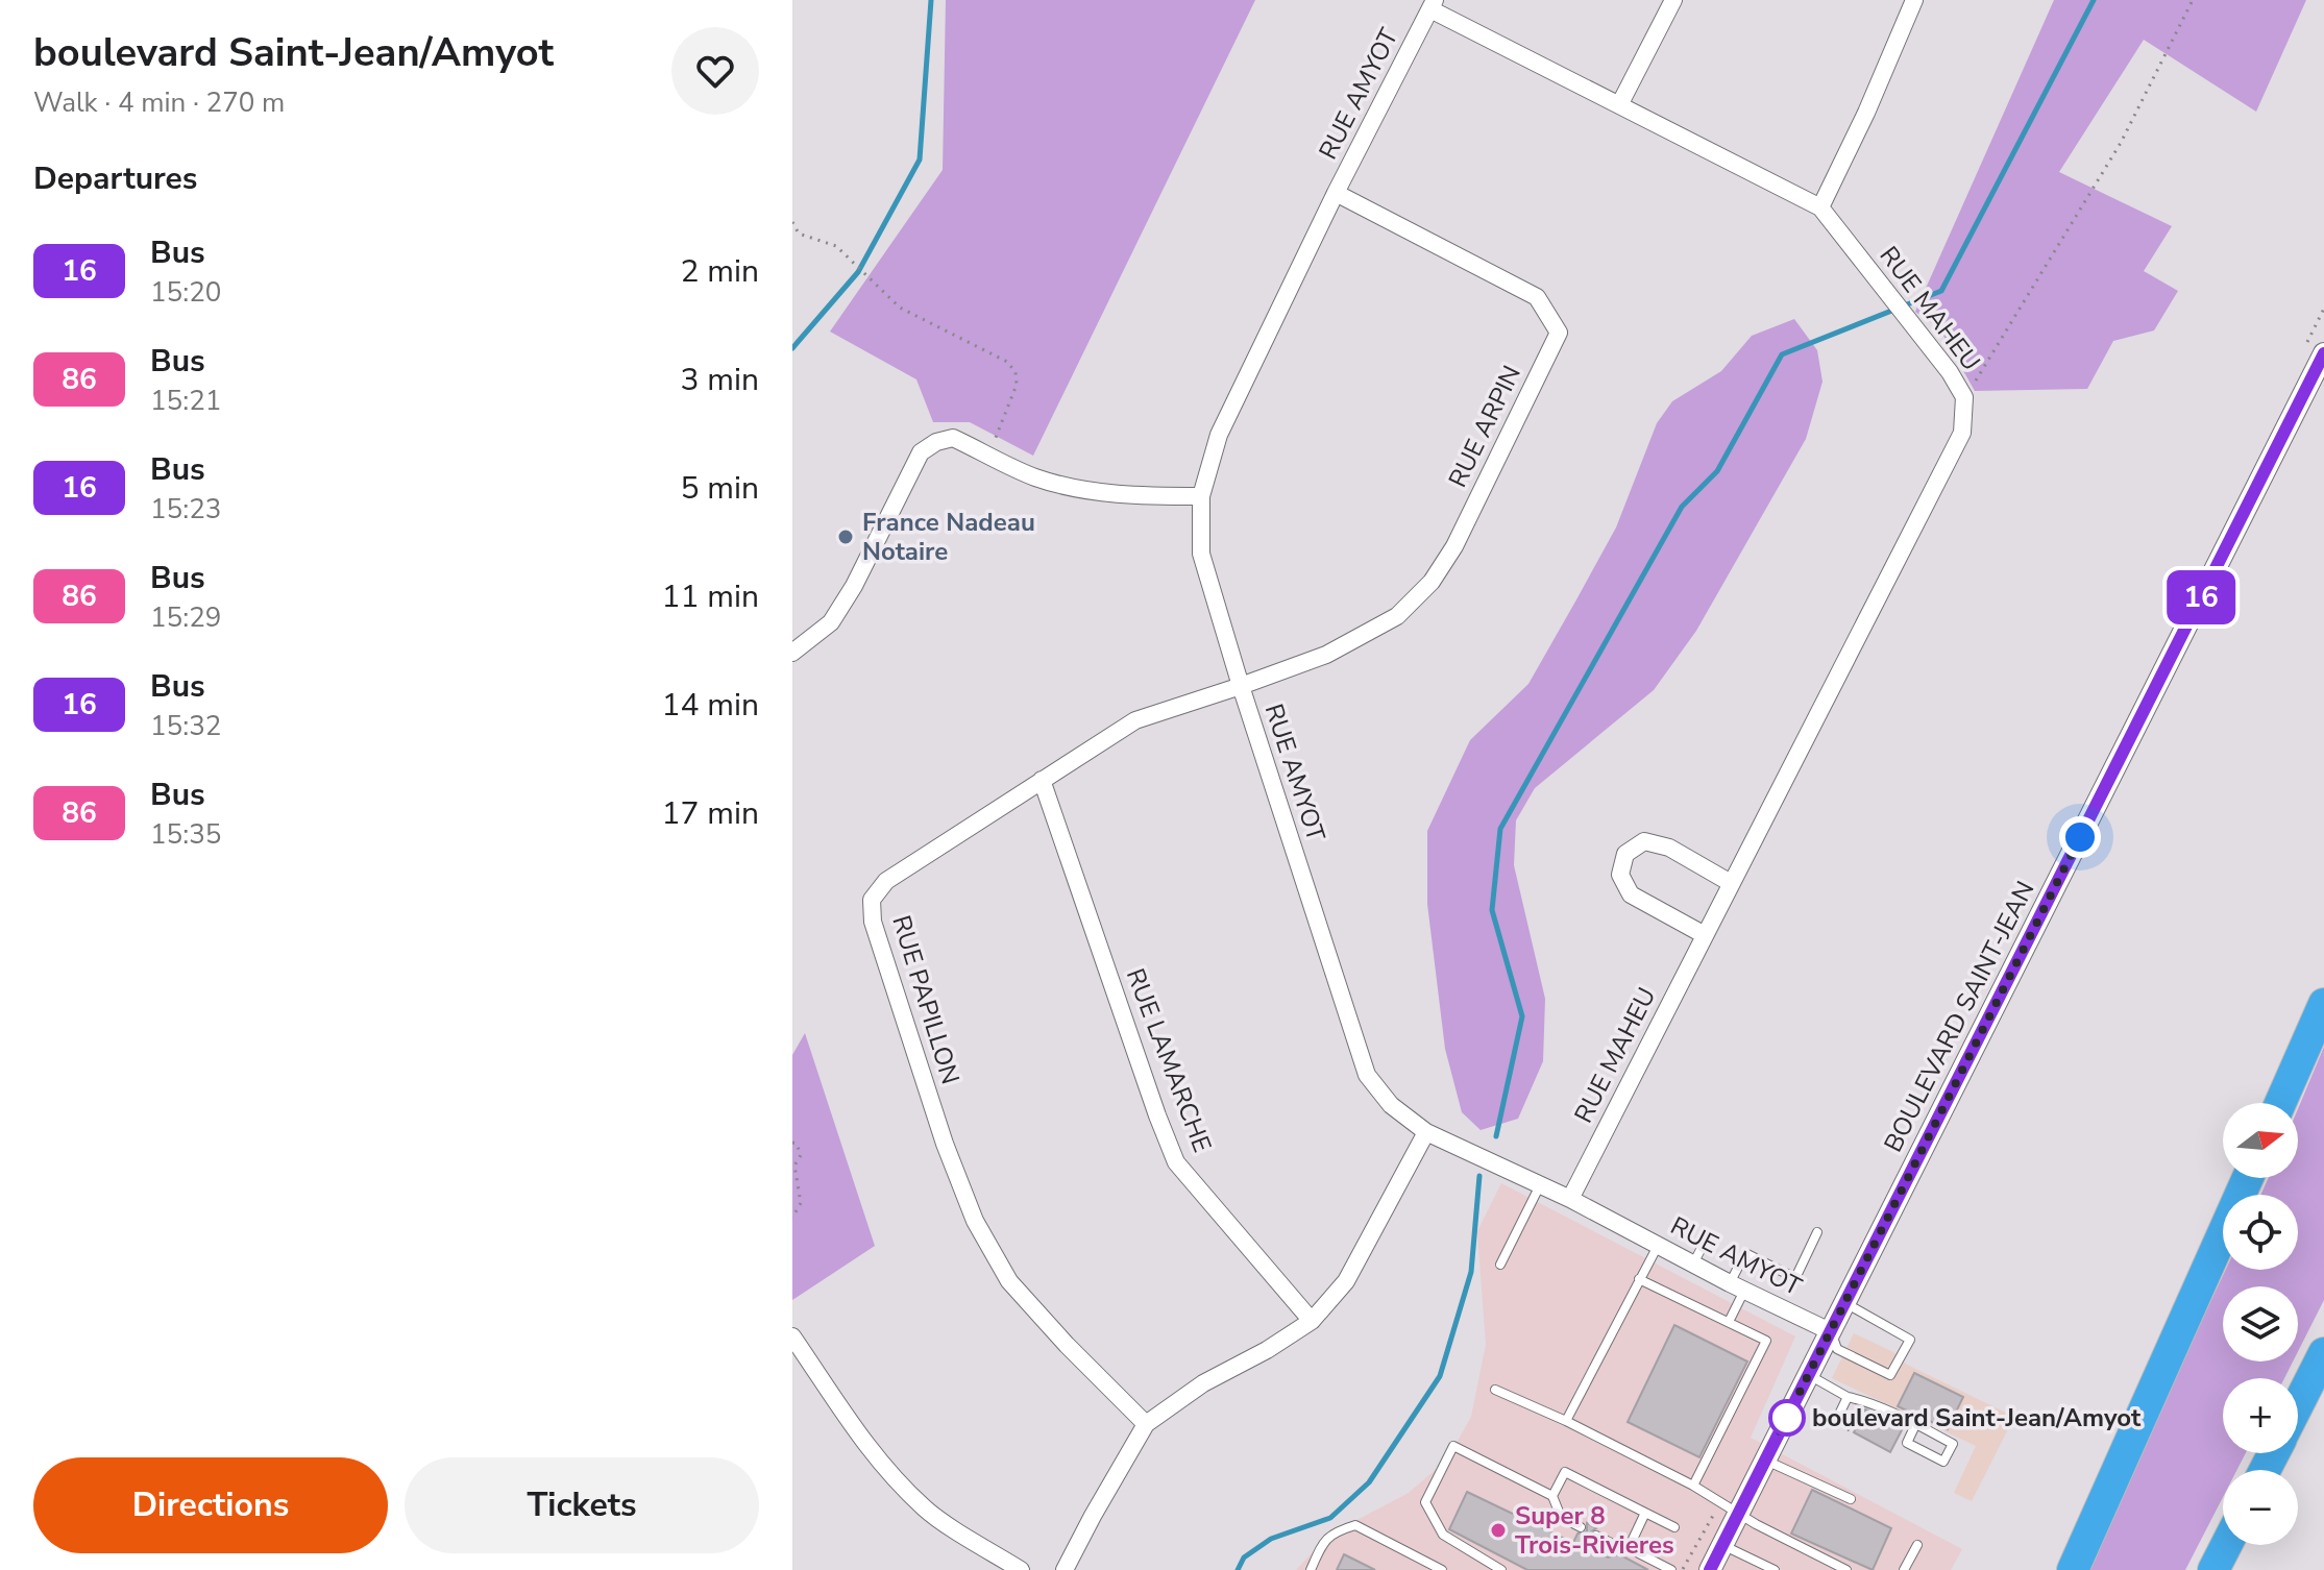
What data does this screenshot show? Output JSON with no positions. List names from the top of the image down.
{
  "streets": {
    "street": [
      "RUE AMYOT",
      "RUE MAHEU",
      "RUE ARPIN",
      "RUE PAPILLON",
      "BOULEVARD SAINT-JEAN",
      "RUE LAMARCHE"
    ]
  },
  "crossings": [
    ["RUE AMYOT", "RUE MAHEU"],
    ["RUE AMYOT", "RUE ARPIN"],
    ["RUE AMYOT", "RUE PAPILLON"],
    ["RUE AMYOT", "BOULEVARD SAINT-JEAN"],
    ["RUE ARPIN", "RUE PAPILLON"],
    ["RUE PAPILLON", "RUE LAMARCHE"]
  ],
  "places": ["France Nadeau Notaire", "boulevard Saint-Jean/Amyot", "Super 8 Trois-Rivieres"],
  "lines": ["bus line 16"],
  "north": "right",
  "page": {
    "heading": [
      ["boulevard Saint-Jean/Amyot", "Walk · 4 min · 270 m"],
      "Departures"
    ],
    "on_map": "16",
    "list": [
      {
        "mark": "16",
        "name": "Bus",
        "note": "15:20",
        "value": "2 min"
      },
      {
        "mark": "86",
        "name": "Bus",
        "note": "15:21",
        "value": "3 min"
      },
      {
        "mark": "16",
        "name": "Bus",
        "note": "15:23",
        "value": "5 min"
      },
      {
        "mark": "86",
        "name": "Bus",
        "note": "15:29",
        "value": "11 min"
      },
      {
        "mark": "16",
        "name": "Bus",
        "note": "15:32",
        "value": "14 min"
      },
      {
        "mark": "86",
        "name": "Bus",
        "note": "15:35",
        "value": "17 min"
      }
    ],
    "map_buttons": ["+", "−"],
    "buttons": ["Directions", "Tickets"]
  }
}
